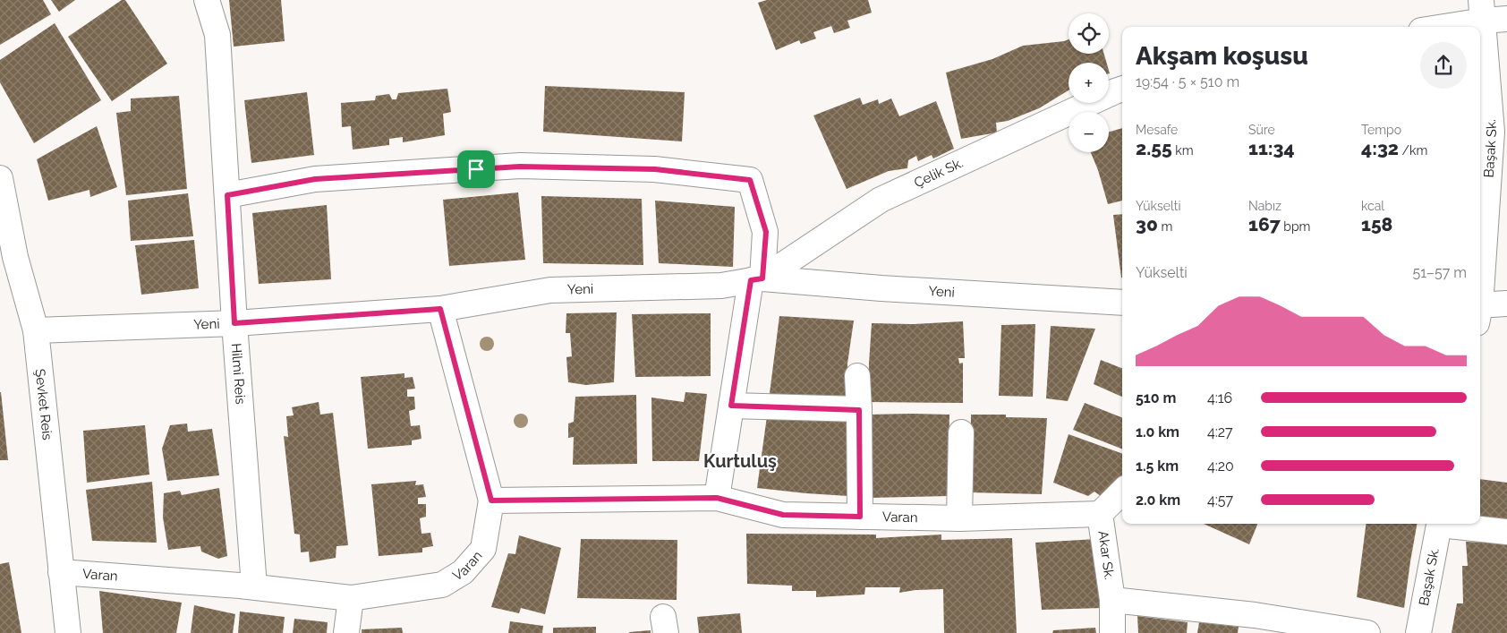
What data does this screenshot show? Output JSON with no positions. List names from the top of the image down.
{
  "streets": {
    "street": [
      "Başak Sk.",
      "Çelik Sk.",
      "Yeni",
      "Hilmi Reis",
      "Şevket Reis",
      "Varan",
      "Akar Sk."
    ]
  },
  "crossings": [
    ["Çelik Sk.", "Yeni"],
    ["Yeni", "Hilmi Reis"],
    ["Yeni", "Şevket Reis"],
    ["Hilmi Reis", "Varan"],
    ["Şevket Reis", "Varan"],
    ["Varan", "Akar Sk."]
  ],
  "districts": ["Kurtuluş"],
  "page": {
    "map_buttons": ["+", "−"],
    "heading": ["Akşam koşusu", "19:54 · 5 × 510 m"],
    "stats": [
      ["Mesafe", "2.55 km"],
      ["Süre", "11:34"],
      ["Tempo", "4:32 /km"],
      ["Yükselti", "30 m"],
      ["Nabız", "167 bpm"],
      ["kcal", "158"]
    ],
    "chart": ["Yükselti", "51–57 m"],
    "list": [
      {
        "name": "510 m",
        "note": "4:16"
      },
      {
        "name": "1.0 km",
        "note": "4:27"
      },
      {
        "name": "1.5 km",
        "note": "4:20"
      },
      {
        "name": "2.0 km",
        "note": "4:57"
      }
    ]
  }
}
